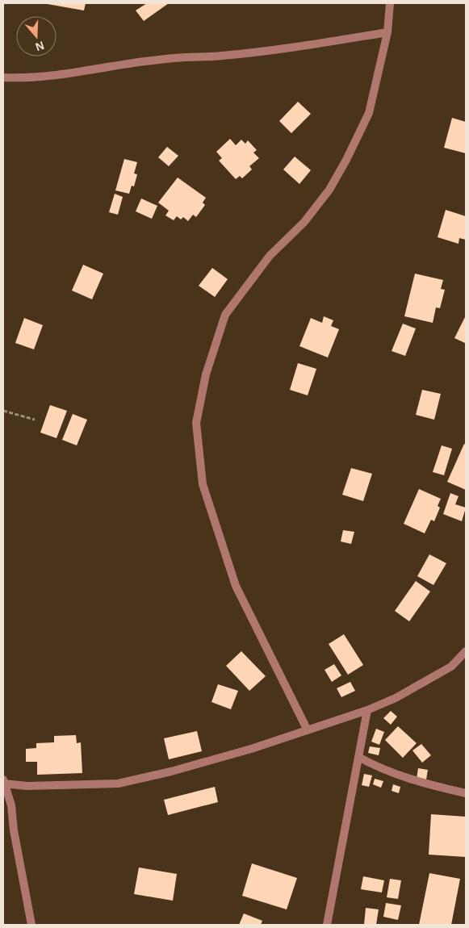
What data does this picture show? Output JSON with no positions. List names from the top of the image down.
{
  "north": "bottom"
}
